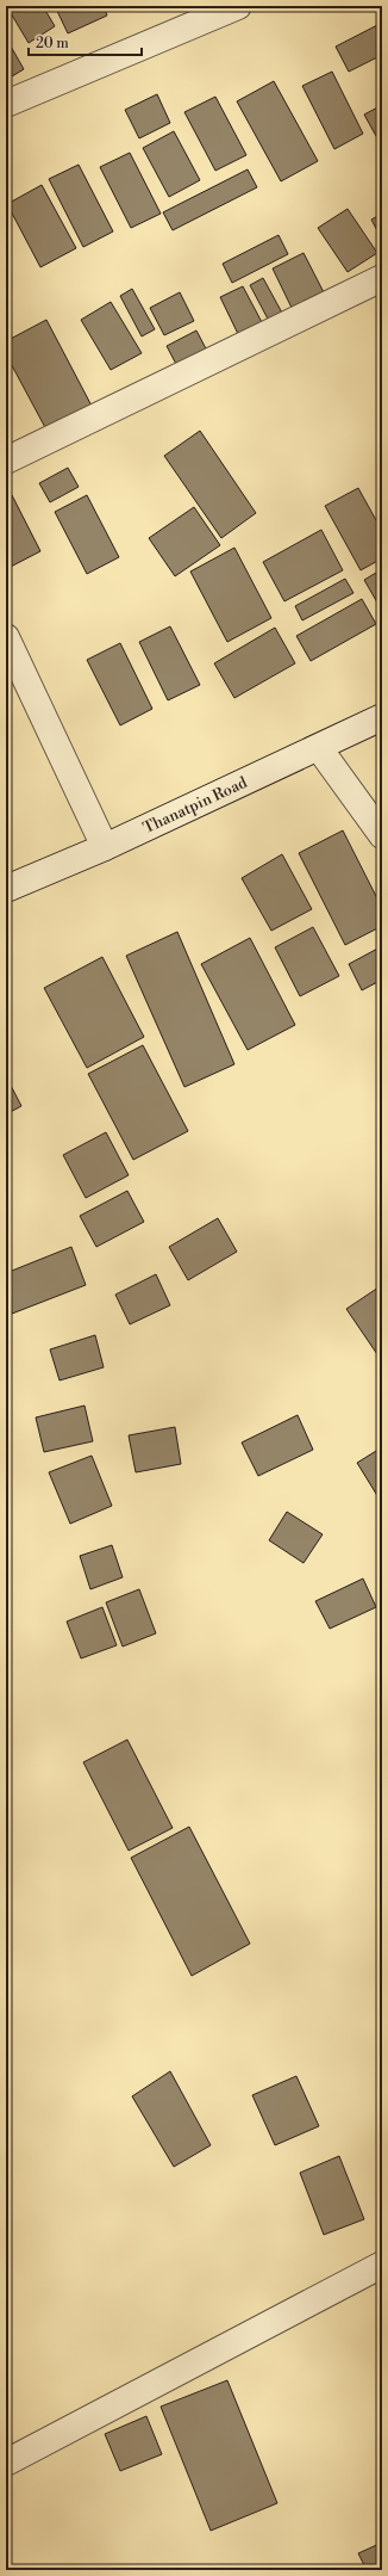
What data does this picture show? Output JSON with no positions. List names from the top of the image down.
{
  "streets": {
    "street": ["Thanatpin Road"]
  },
  "scale_bar": "20 m"
}
